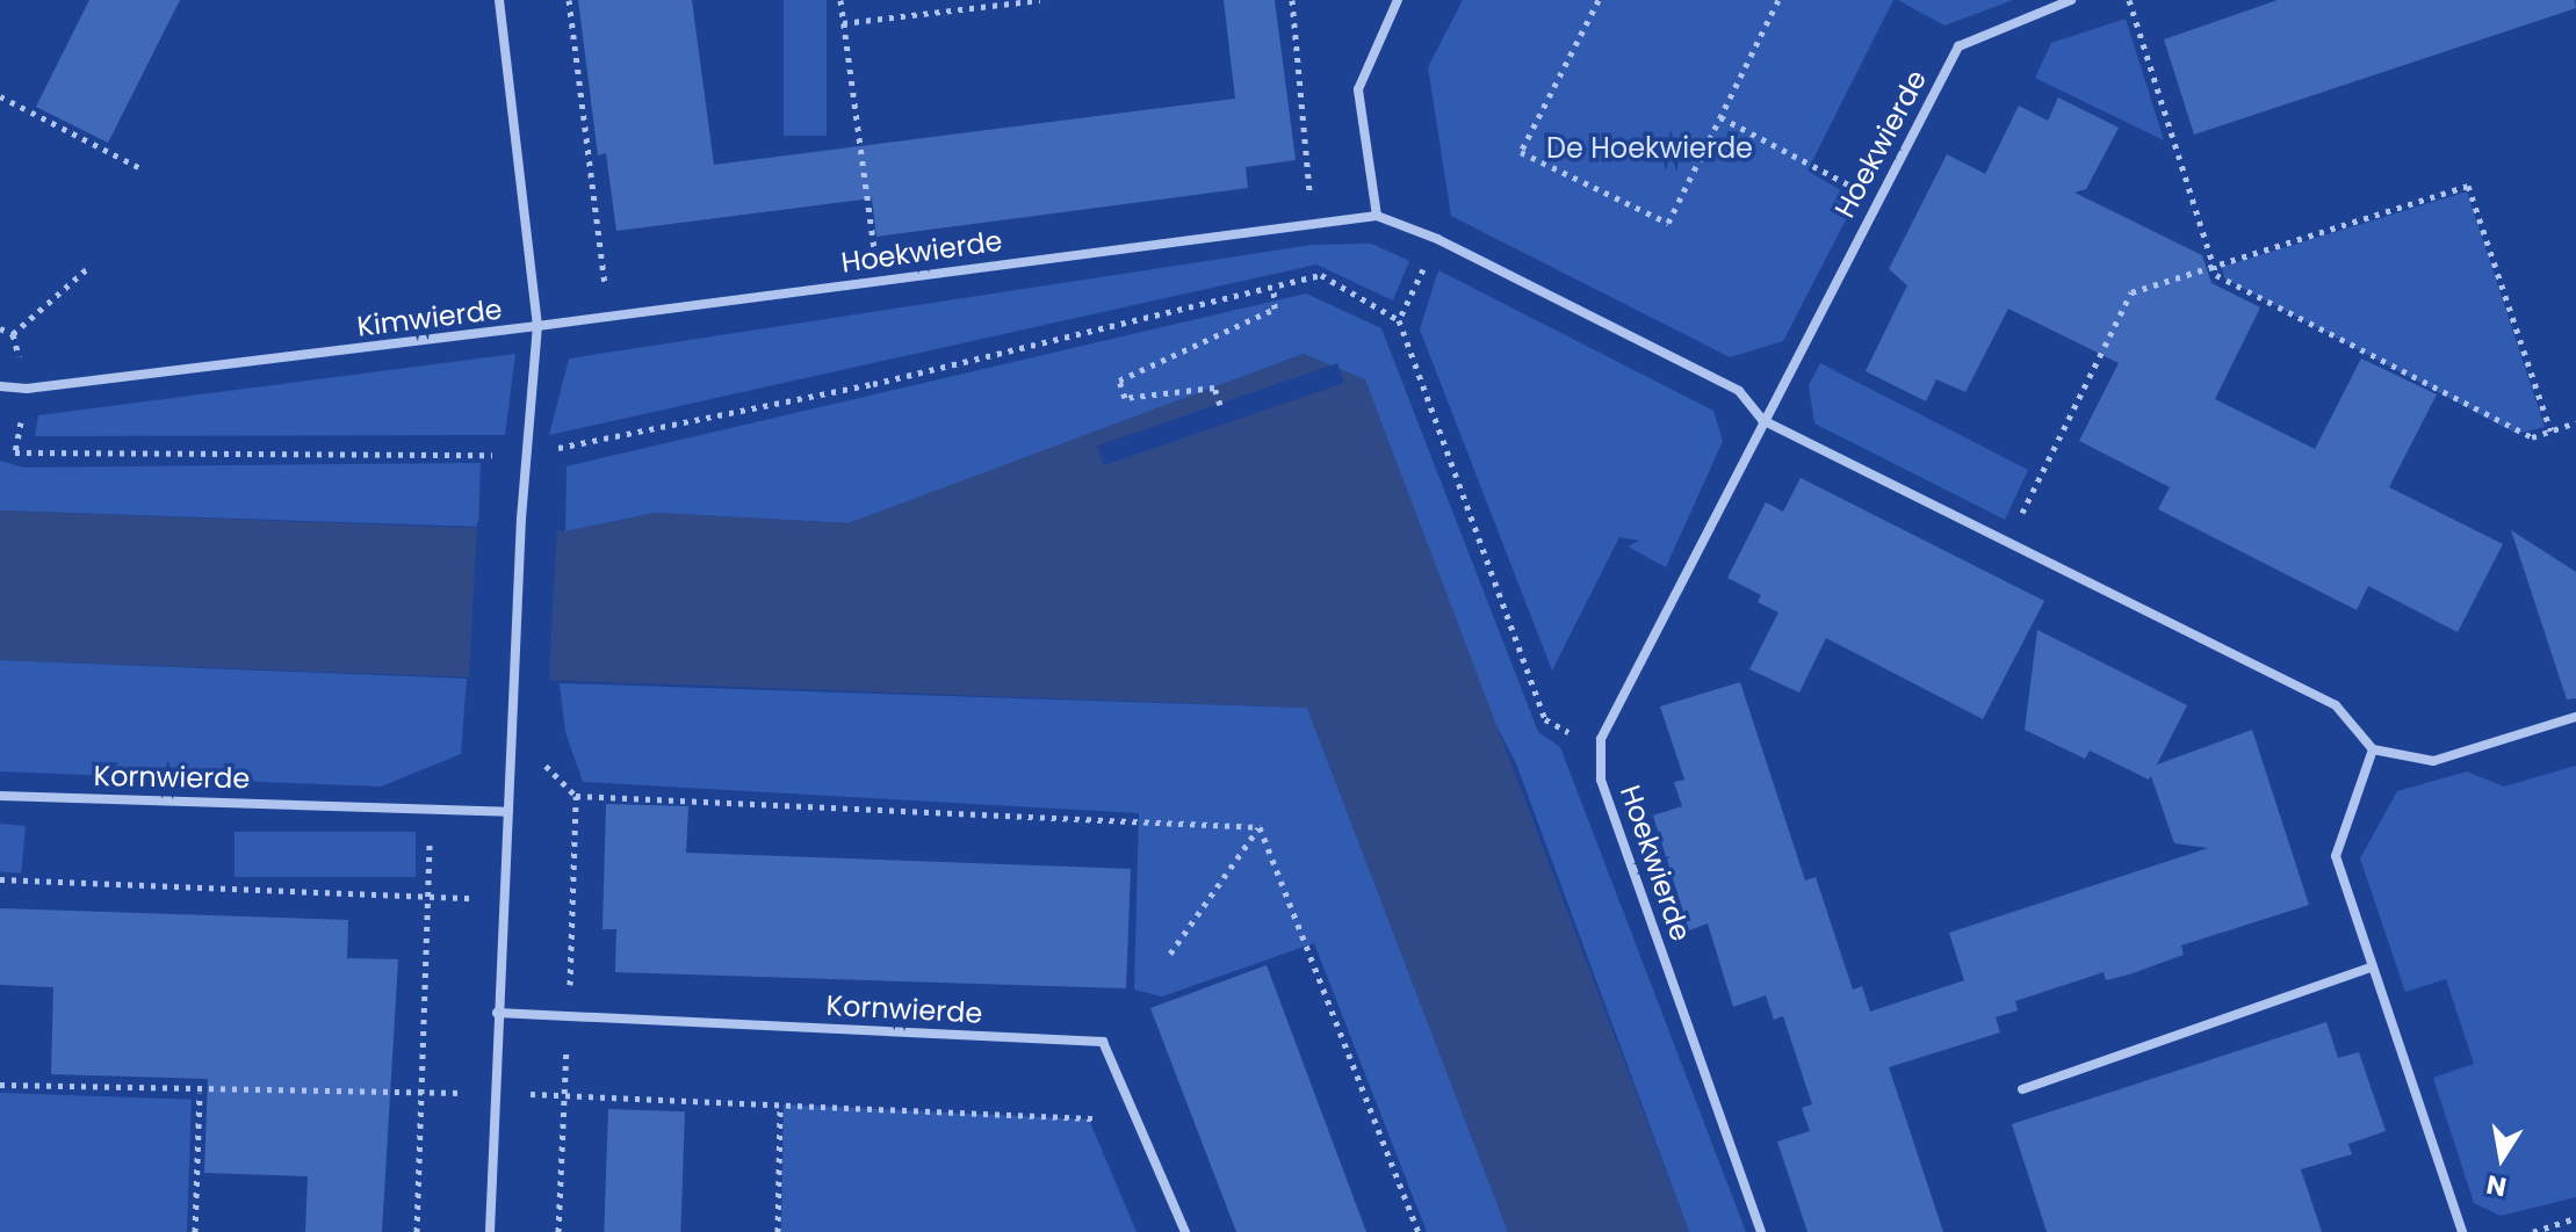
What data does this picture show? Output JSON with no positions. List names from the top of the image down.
{
  "streets": {
    "street": ["Hoekwierde", "Kimwierde", "Kornwierde"]
  },
  "crossings": [
    ["Hoekwierde", "Kimwierde"]
  ],
  "parks": ["De Hoekwierde"],
  "north": "bottom"
}
